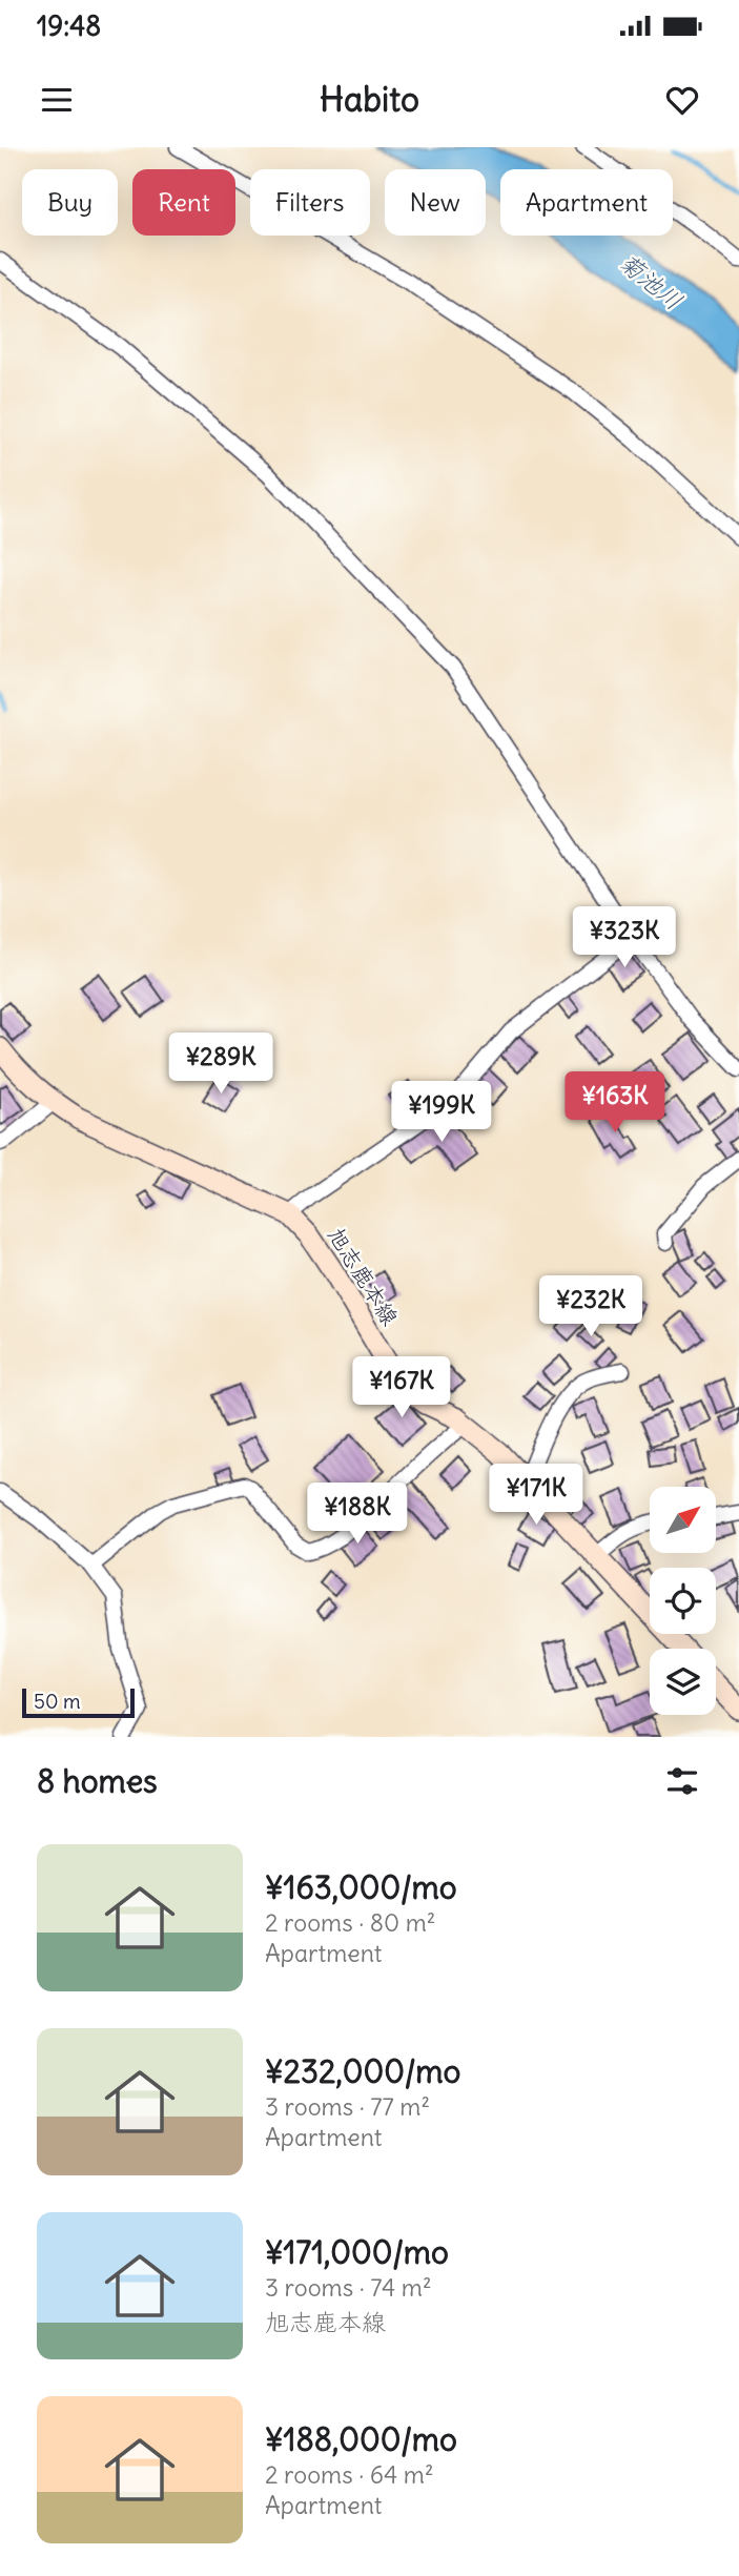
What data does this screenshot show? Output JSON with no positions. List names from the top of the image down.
{
  "streets": {
    "main road": ["旭志鹿本線"]
  },
  "water": ["菊池川"],
  "scale_bar": "50 m",
  "north": "top right",
  "page": {
    "status": "19:48",
    "header": "Habito",
    "chip": [
      "Buy",
      "Rent",
      "Filters",
      "New",
      "Apartment"
    ],
    "price": [
      "¥323K",
      "¥289K",
      "¥163K",
      "¥199K",
      "¥232K",
      "¥167K",
      "¥171K",
      "¥188K"
    ],
    "scale": "50 m",
    "heading": "8 homes",
    "list": [
      {
        "name": "¥163,000/mo",
        "note": "2 rooms · 80 m² · Apartment"
      },
      {
        "name": "¥232,000/mo",
        "note": "3 rooms · 77 m² · Apartment"
      },
      {
        "name": "¥171,000/mo",
        "note": "3 rooms · 74 m² · 旭志鹿本線"
      },
      {
        "name": "¥188,000/mo",
        "note": "2 rooms · 64 m² · Apartment"
      }
    ]
  }
}
